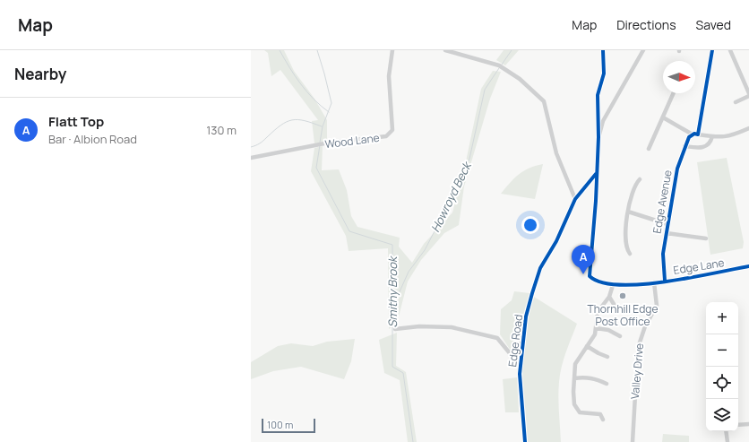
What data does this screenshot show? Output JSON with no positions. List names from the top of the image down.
{
  "streets": {
    "street": [
      "Wood Lane",
      "Edge Avenue",
      "Edge Lane",
      "Edge Road",
      "Valley Drive"
    ]
  },
  "crossings": [
    ["Edge Avenue", "Edge Lane"],
    ["Edge Lane", "Edge Road"],
    ["Edge Lane", "Valley Drive"]
  ],
  "water": ["Howroyd Beck", "Smithy Brook"],
  "places": ["Thornhill Edge Post Office"],
  "scale_bar": "100 m",
  "north": "right",
  "page": {
    "header": "Map",
    "nav": ["Map", "Directions", "Saved"],
    "heading": "Nearby",
    "list": [
      {
        "mark": "A",
        "name": "Flatt Top",
        "note": "Bar · Albion Road",
        "value": "130 m"
      }
    ],
    "pins": "A",
    "map_buttons": ["+", "−"],
    "scale": "100 m"
  }
}
